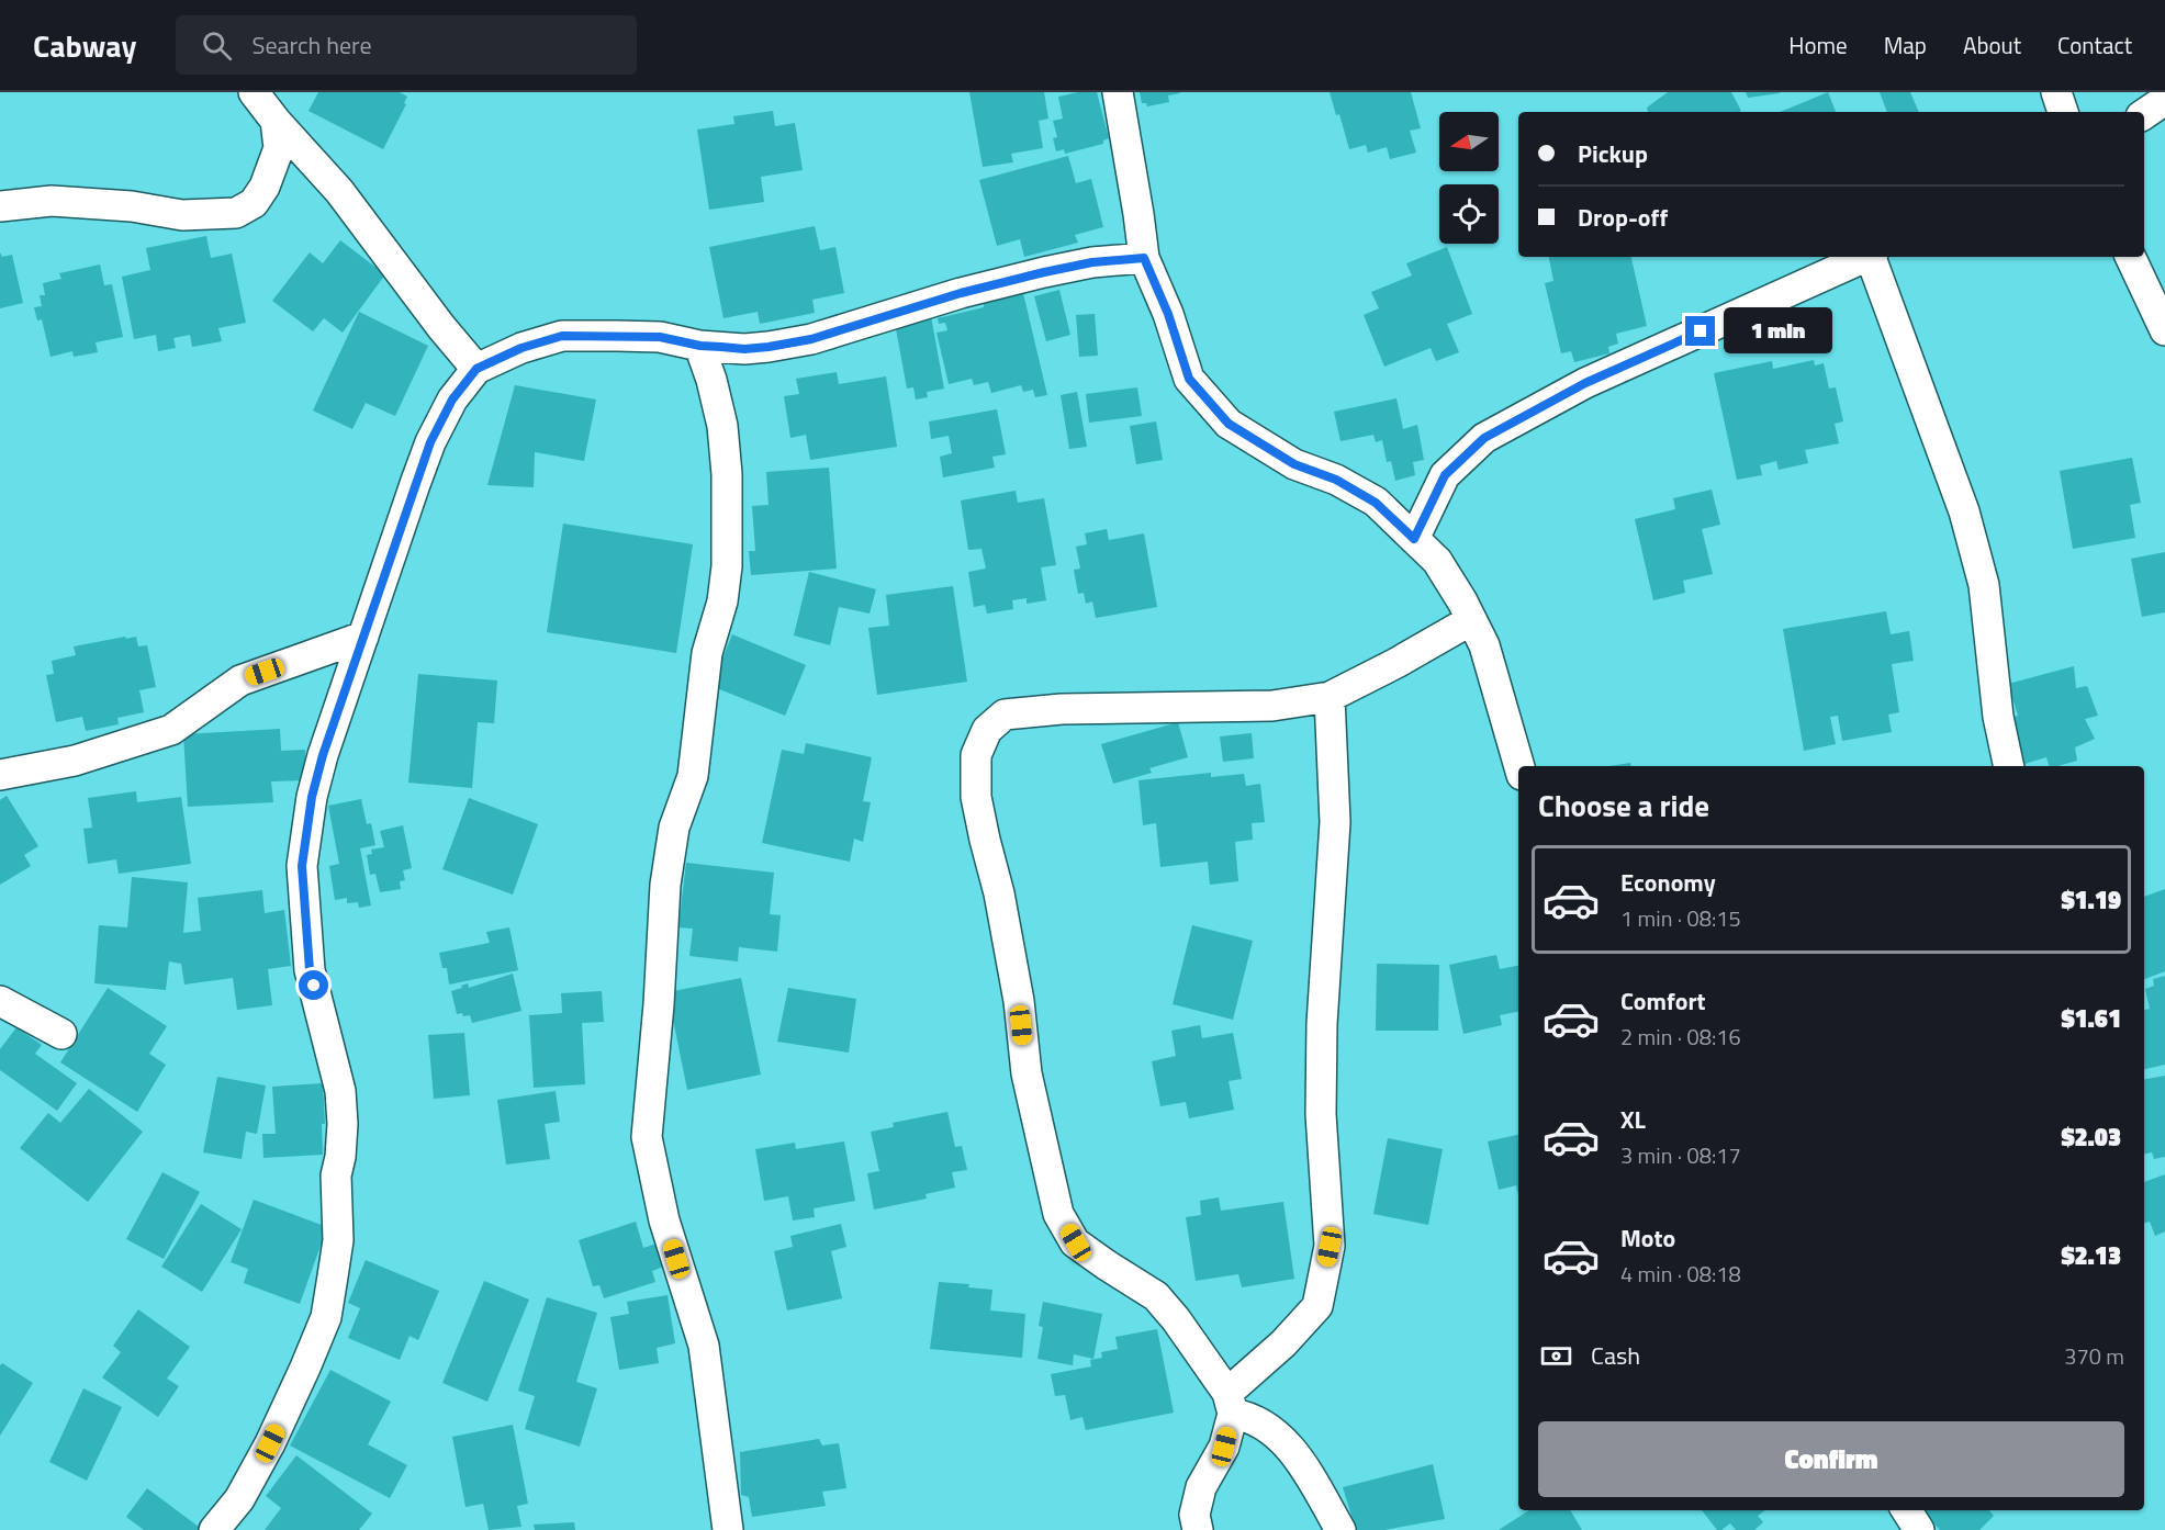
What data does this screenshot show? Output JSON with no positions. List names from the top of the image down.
{
  "north": "left",
  "page": {
    "header": "Cabway",
    "search": "Search here",
    "nav": [
      "Home",
      "Map",
      "About",
      "Contact"
    ],
    "banner": ["Pickup", "Drop-off"],
    "bubble": "1 min",
    "heading": "Choose a ride",
    "list": [
      {
        "name": "Economy",
        "note": "1 min · 08:15",
        "value": "$1.19"
      },
      {
        "name": "Comfort",
        "note": "2 min · 08:16",
        "value": "$1.61"
      },
      {
        "name": "XL",
        "note": "3 min · 08:17",
        "value": "$2.03"
      },
      {
        "name": "Moto",
        "note": "4 min · 08:18",
        "value": "$2.13"
      }
    ],
    "pay": ["Cash", "370 m"],
    "buttons": "Confirm"
  }
}
